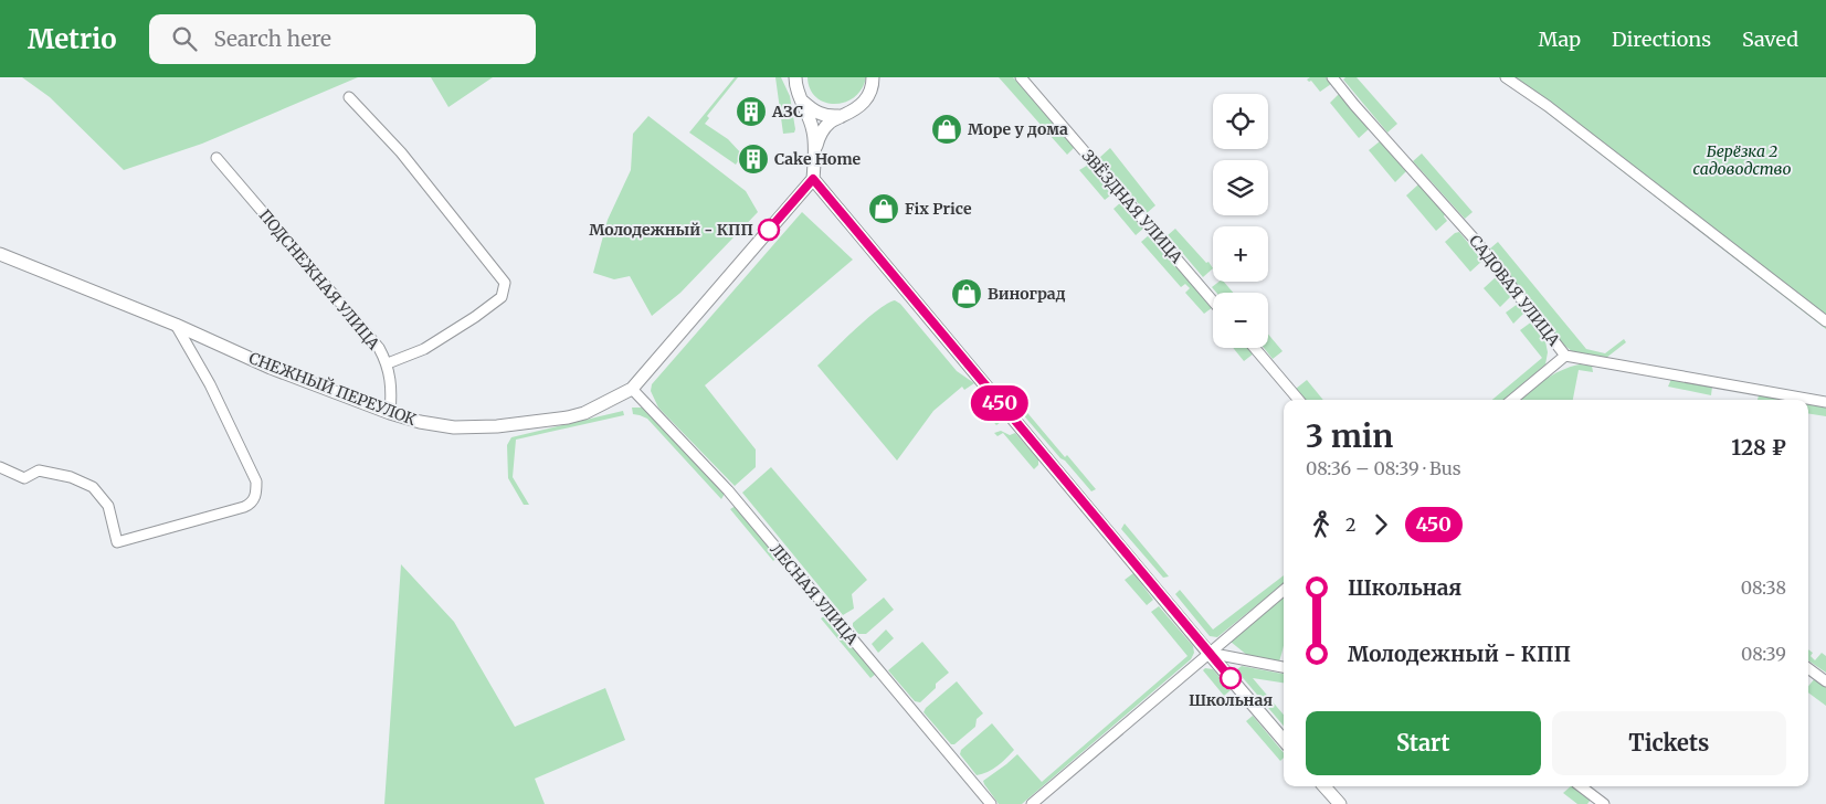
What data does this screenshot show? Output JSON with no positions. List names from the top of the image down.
{
  "streets": {
    "street": [
      "ЗВЁЗДНАЯ УЛИЦА",
      "ПОДСНЕЖНАЯ УЛИЦА",
      "САДОВАЯ УЛИЦА",
      "СНЕЖНЫЙ ПЕРЕУЛОК",
      "ЛЕСНАЯ УЛИЦА"
    ]
  },
  "crossings": [
    ["ПОДСНЕЖНАЯ УЛИЦА", "СНЕЖНЫЙ ПЕРЕУЛОК"],
    ["СНЕЖНЫЙ ПЕРЕУЛОК", "ЛЕСНАЯ УЛИЦА"]
  ],
  "parks": ["Берёзка 2 садоводство"],
  "places": {
    "building": ["АЗС", "Cake Home"],
    "shop": ["Море у дома", "Fix Price", "Виноград"],
    "other": ["Молодежный - КПП", "Школьная"]
  },
  "lines": ["bus line 450"],
  "page": {
    "header": "Metrio",
    "search": "Search here",
    "nav": ["Map", "Directions", "Saved"],
    "on_map": "450",
    "map_buttons": ["+", "−"],
    "heading": ["3 min", "08:36 – 08:39 · Bus", "128 ₽"],
    "legs": ["2", "450"],
    "list": [
      {
        "name": "Школьная",
        "value": "08:38"
      },
      {
        "name": "Молодежный - КПП",
        "value": "08:39"
      }
    ],
    "buttons": ["Start", "Tickets"]
  }
}
